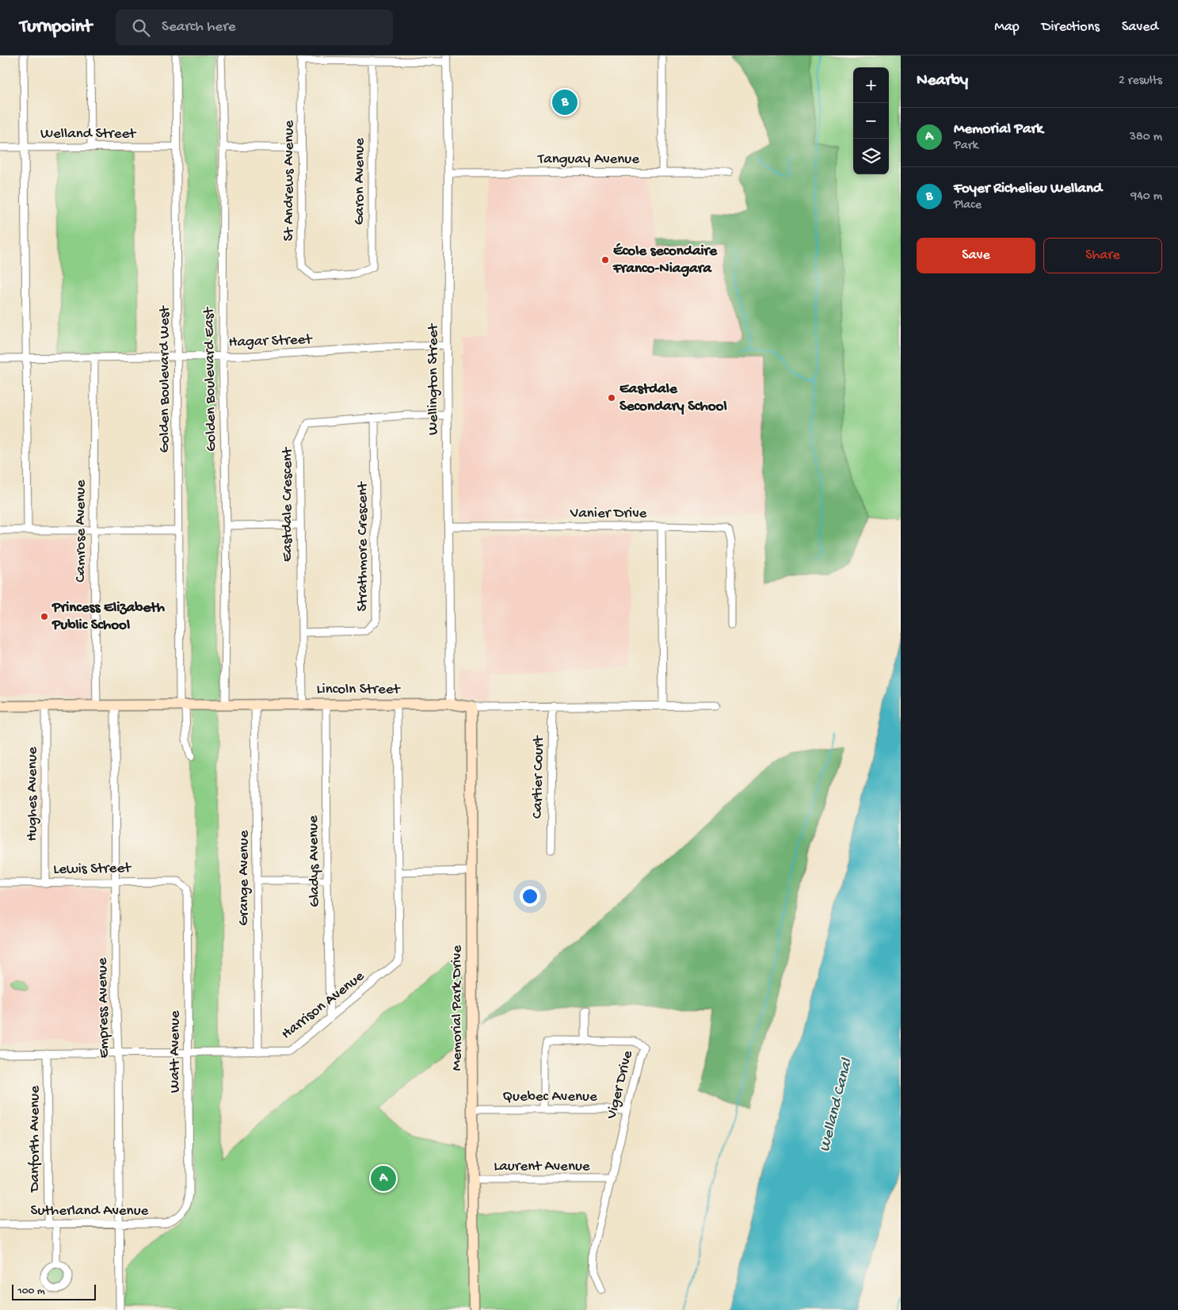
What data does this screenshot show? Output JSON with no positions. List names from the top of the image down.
{
  "streets": {
    "main road": ["Lincoln Street", "Memorial Park Drive"],
    "street": [
      "Welland Street",
      "Tanguay Avenue",
      "St Andrews Avenue",
      "Garon Avenue",
      "Hagar Street",
      "Golden Boulevard West",
      "Golden Boulevard East",
      "Wellington Street",
      "Eastdale Crescent",
      "Vanier Drive",
      "Camrose Avenue",
      "Strathmore Crescent",
      "Cartier Court",
      "Hughes Avenue",
      "Gladys Avenue",
      "Lewis Street",
      "Grange Avenue",
      "Harrison Avenue",
      "Empress Avenue",
      "Watt Avenue",
      "Viger Drive",
      "Quebec Avenue",
      "Danforth Avenue",
      "Laurent Avenue",
      "Sutherland Avenue"
    ]
  },
  "crossings": [
    ["Welland Street", "Golden Boulevard West"],
    ["Tanguay Avenue", "Wellington Street"],
    ["St Andrews Avenue", "Garon Avenue"],
    ["Hagar Street", "Golden Boulevard West"],
    ["Hagar Street", "Golden Boulevard East"],
    ["Hagar Street", "Wellington Street"],
    ["Hagar Street", "Camrose Avenue"],
    ["Golden Boulevard West", "Lincoln Street"],
    ["Golden Boulevard East", "Lincoln Street"],
    ["Wellington Street", "Eastdale Crescent"],
    ["Wellington Street", "Vanier Drive"],
    ["Wellington Street", "Lincoln Street"],
    ["Eastdale Crescent", "Strathmore Crescent"],
    ["Eastdale Crescent", "Lincoln Street"],
    ["Vanier Drive", "Lincoln Street"],
    ["Camrose Avenue", "Lincoln Street"],
    ["Lincoln Street", "Cartier Court"],
    ["Lincoln Street", "Hughes Avenue"],
    ["Lincoln Street", "Gladys Avenue"],
    ["Lincoln Street", "Grange Avenue"],
    ["Lincoln Street", "Harrison Avenue"],
    ["Lincoln Street", "Empress Avenue"],
    ["Lincoln Street", "Memorial Park Drive"],
    ["Hughes Avenue", "Lewis Street"],
    ["Gladys Avenue", "Harrison Avenue"],
    ["Lewis Street", "Empress Avenue"],
    ["Lewis Street", "Watt Avenue"],
    ["Grange Avenue", "Harrison Avenue"],
    ["Harrison Avenue", "Empress Avenue"],
    ["Harrison Avenue", "Watt Avenue"],
    ["Harrison Avenue", "Danforth Avenue"],
    ["Empress Avenue", "Sutherland Avenue"],
    ["Memorial Park Drive", "Quebec Avenue"],
    ["Memorial Park Drive", "Laurent Avenue"],
    ["Watt Avenue", "Sutherland Avenue"],
    ["Viger Drive", "Quebec Avenue"],
    ["Viger Drive", "Laurent Avenue"],
    ["Danforth Avenue", "Sutherland Avenue"]
  ],
  "water": ["Welland Canal"],
  "places": ["École secondaire Franco-Niagara", "Eastdale Secondary School", "Princess Elizabeth Public School"],
  "scale_bar": "100 m",
  "page": {
    "header": "Turnpoint",
    "search": "Search here",
    "nav": ["Map", "Directions", "Saved"],
    "heading": ["Nearby", "2 results"],
    "map_buttons": ["+", "−"],
    "pins": ["B", "A"],
    "list": [
      {
        "mark": "A",
        "name": "Memorial Park",
        "note": "Park",
        "value": "380 m"
      },
      {
        "mark": "B",
        "name": "Foyer Richelieu Welland",
        "note": "Place",
        "value": "940 m"
      }
    ],
    "buttons": ["Save", "Share"],
    "scale": "100 m"
  }
}
